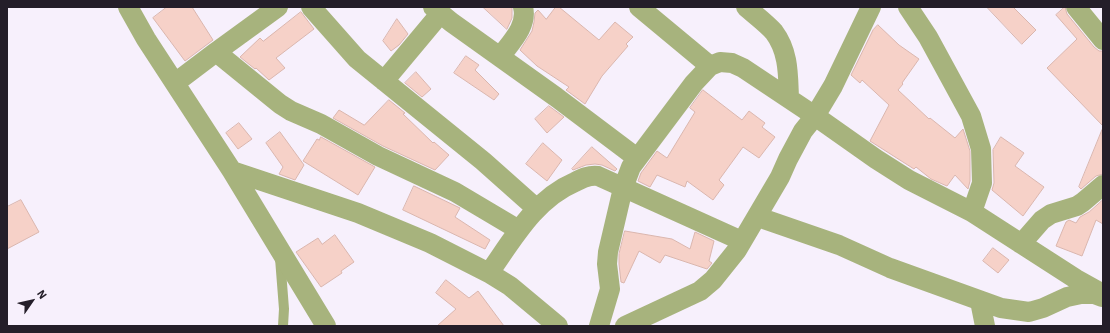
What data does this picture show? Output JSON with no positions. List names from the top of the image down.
{
  "north": "top right"
}
